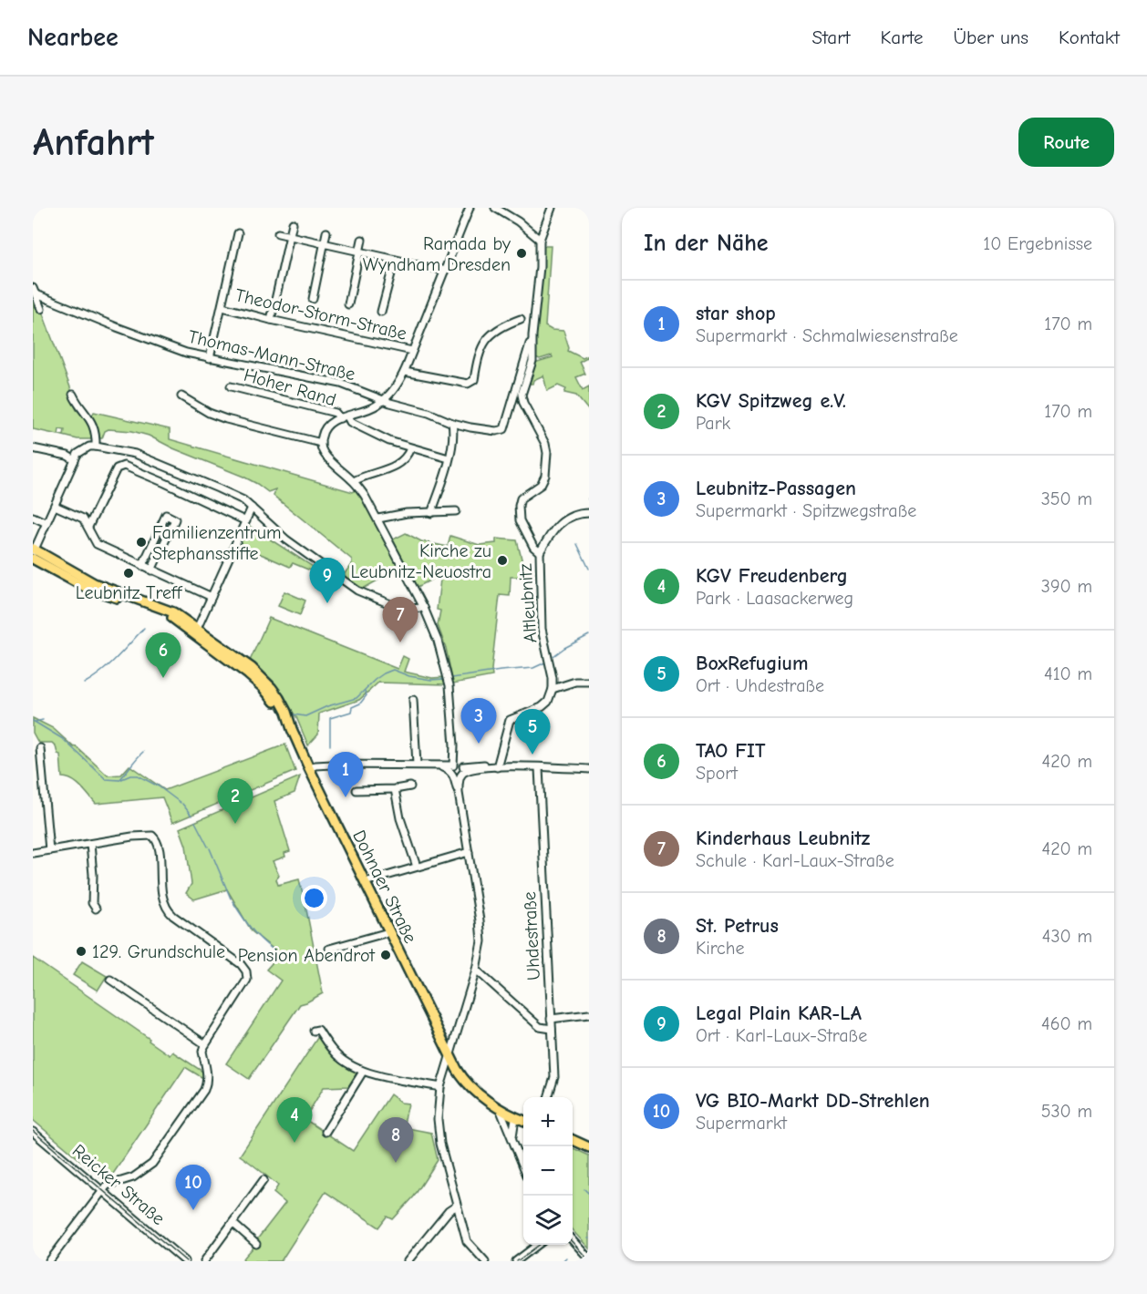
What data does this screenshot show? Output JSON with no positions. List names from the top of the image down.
{
  "streets": {
    "main road": ["Dohnaer Straße"],
    "street": [
      "Theodor-Storm-Straße",
      "Thomas-Mann-Straße",
      "Hoher Rand",
      "Altleubnitz",
      "Uhdestraße",
      "Reicker Straße"
    ]
  },
  "crossings": [
    ["Thomas-Mann-Straße", "Altleubnitz"]
  ],
  "places": [
    "Ramada by Wyndham Dresden",
    "Familienzentrum Stephansstifte",
    "Kirche zu Leubnitz-Neuostra",
    "Leubnitz Treff",
    "129. Grundschule",
    "Pension Abendrot"
  ],
  "page": {
    "header": "Nearbee",
    "nav": [
      "Start",
      "Karte",
      "Über uns",
      "Kontakt"
    ],
    "buttons": "Route",
    "title": "Anfahrt",
    "heading": ["In der Nähe", "10 Ergebnisse"],
    "list": [
      {
        "mark": "1",
        "name": "star shop",
        "note": "Supermarkt · Schmalwiesenstraße",
        "value": "170 m"
      },
      {
        "mark": "2",
        "name": "KGV Spitzweg e.V.",
        "note": "Park",
        "value": "170 m"
      },
      {
        "mark": "3",
        "name": "Leubnitz-Passagen",
        "note": "Supermarkt · Spitzwegstraße",
        "value": "350 m"
      },
      {
        "mark": "4",
        "name": "KGV Freudenberg",
        "note": "Park · Laasackerweg",
        "value": "390 m"
      },
      {
        "mark": "5",
        "name": "BoxRefugium",
        "note": "Ort · Uhdestraße",
        "value": "410 m"
      },
      {
        "mark": "6",
        "name": "TAO FIT",
        "note": "Sport",
        "value": "420 m"
      },
      {
        "mark": "7",
        "name": "Kinderhaus Leubnitz",
        "note": "Schule · Karl-Laux-Straße",
        "value": "420 m"
      },
      {
        "mark": "8",
        "name": "St. Petrus",
        "note": "Kirche",
        "value": "430 m"
      },
      {
        "mark": "9",
        "name": "Legal Plain KAR-LA",
        "note": "Ort · Karl-Laux-Straße",
        "value": "460 m"
      },
      {
        "mark": "10",
        "name": "VG BIO-Markt DD-Strehlen",
        "note": "Supermarkt",
        "value": "530 m"
      }
    ],
    "pins": [
      "9",
      "7",
      "6",
      "3",
      "5",
      "1",
      "2",
      "4",
      "8",
      "10"
    ],
    "map_buttons": ["+", "−"]
  }
}
